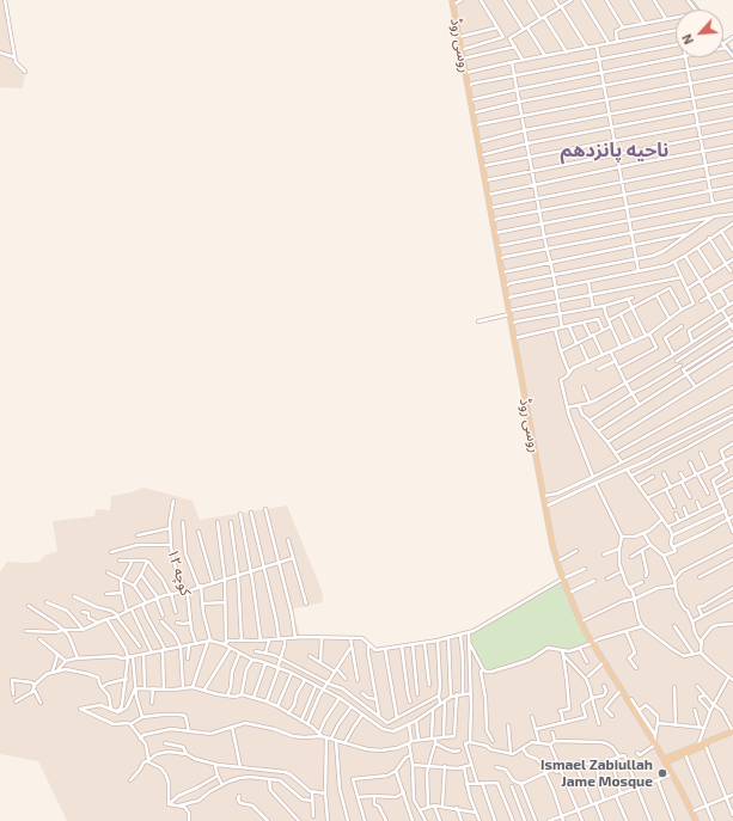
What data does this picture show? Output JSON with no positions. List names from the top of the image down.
{
  "streets": {
    "main road": ["روسی روڈ"],
    "street": ["کوچه ۱۲"]
  },
  "districts": ["ناحیه پانزدهم"],
  "places": ["Ismael Zabiullah Jame Mosque"],
  "north": "bottom left"
}
